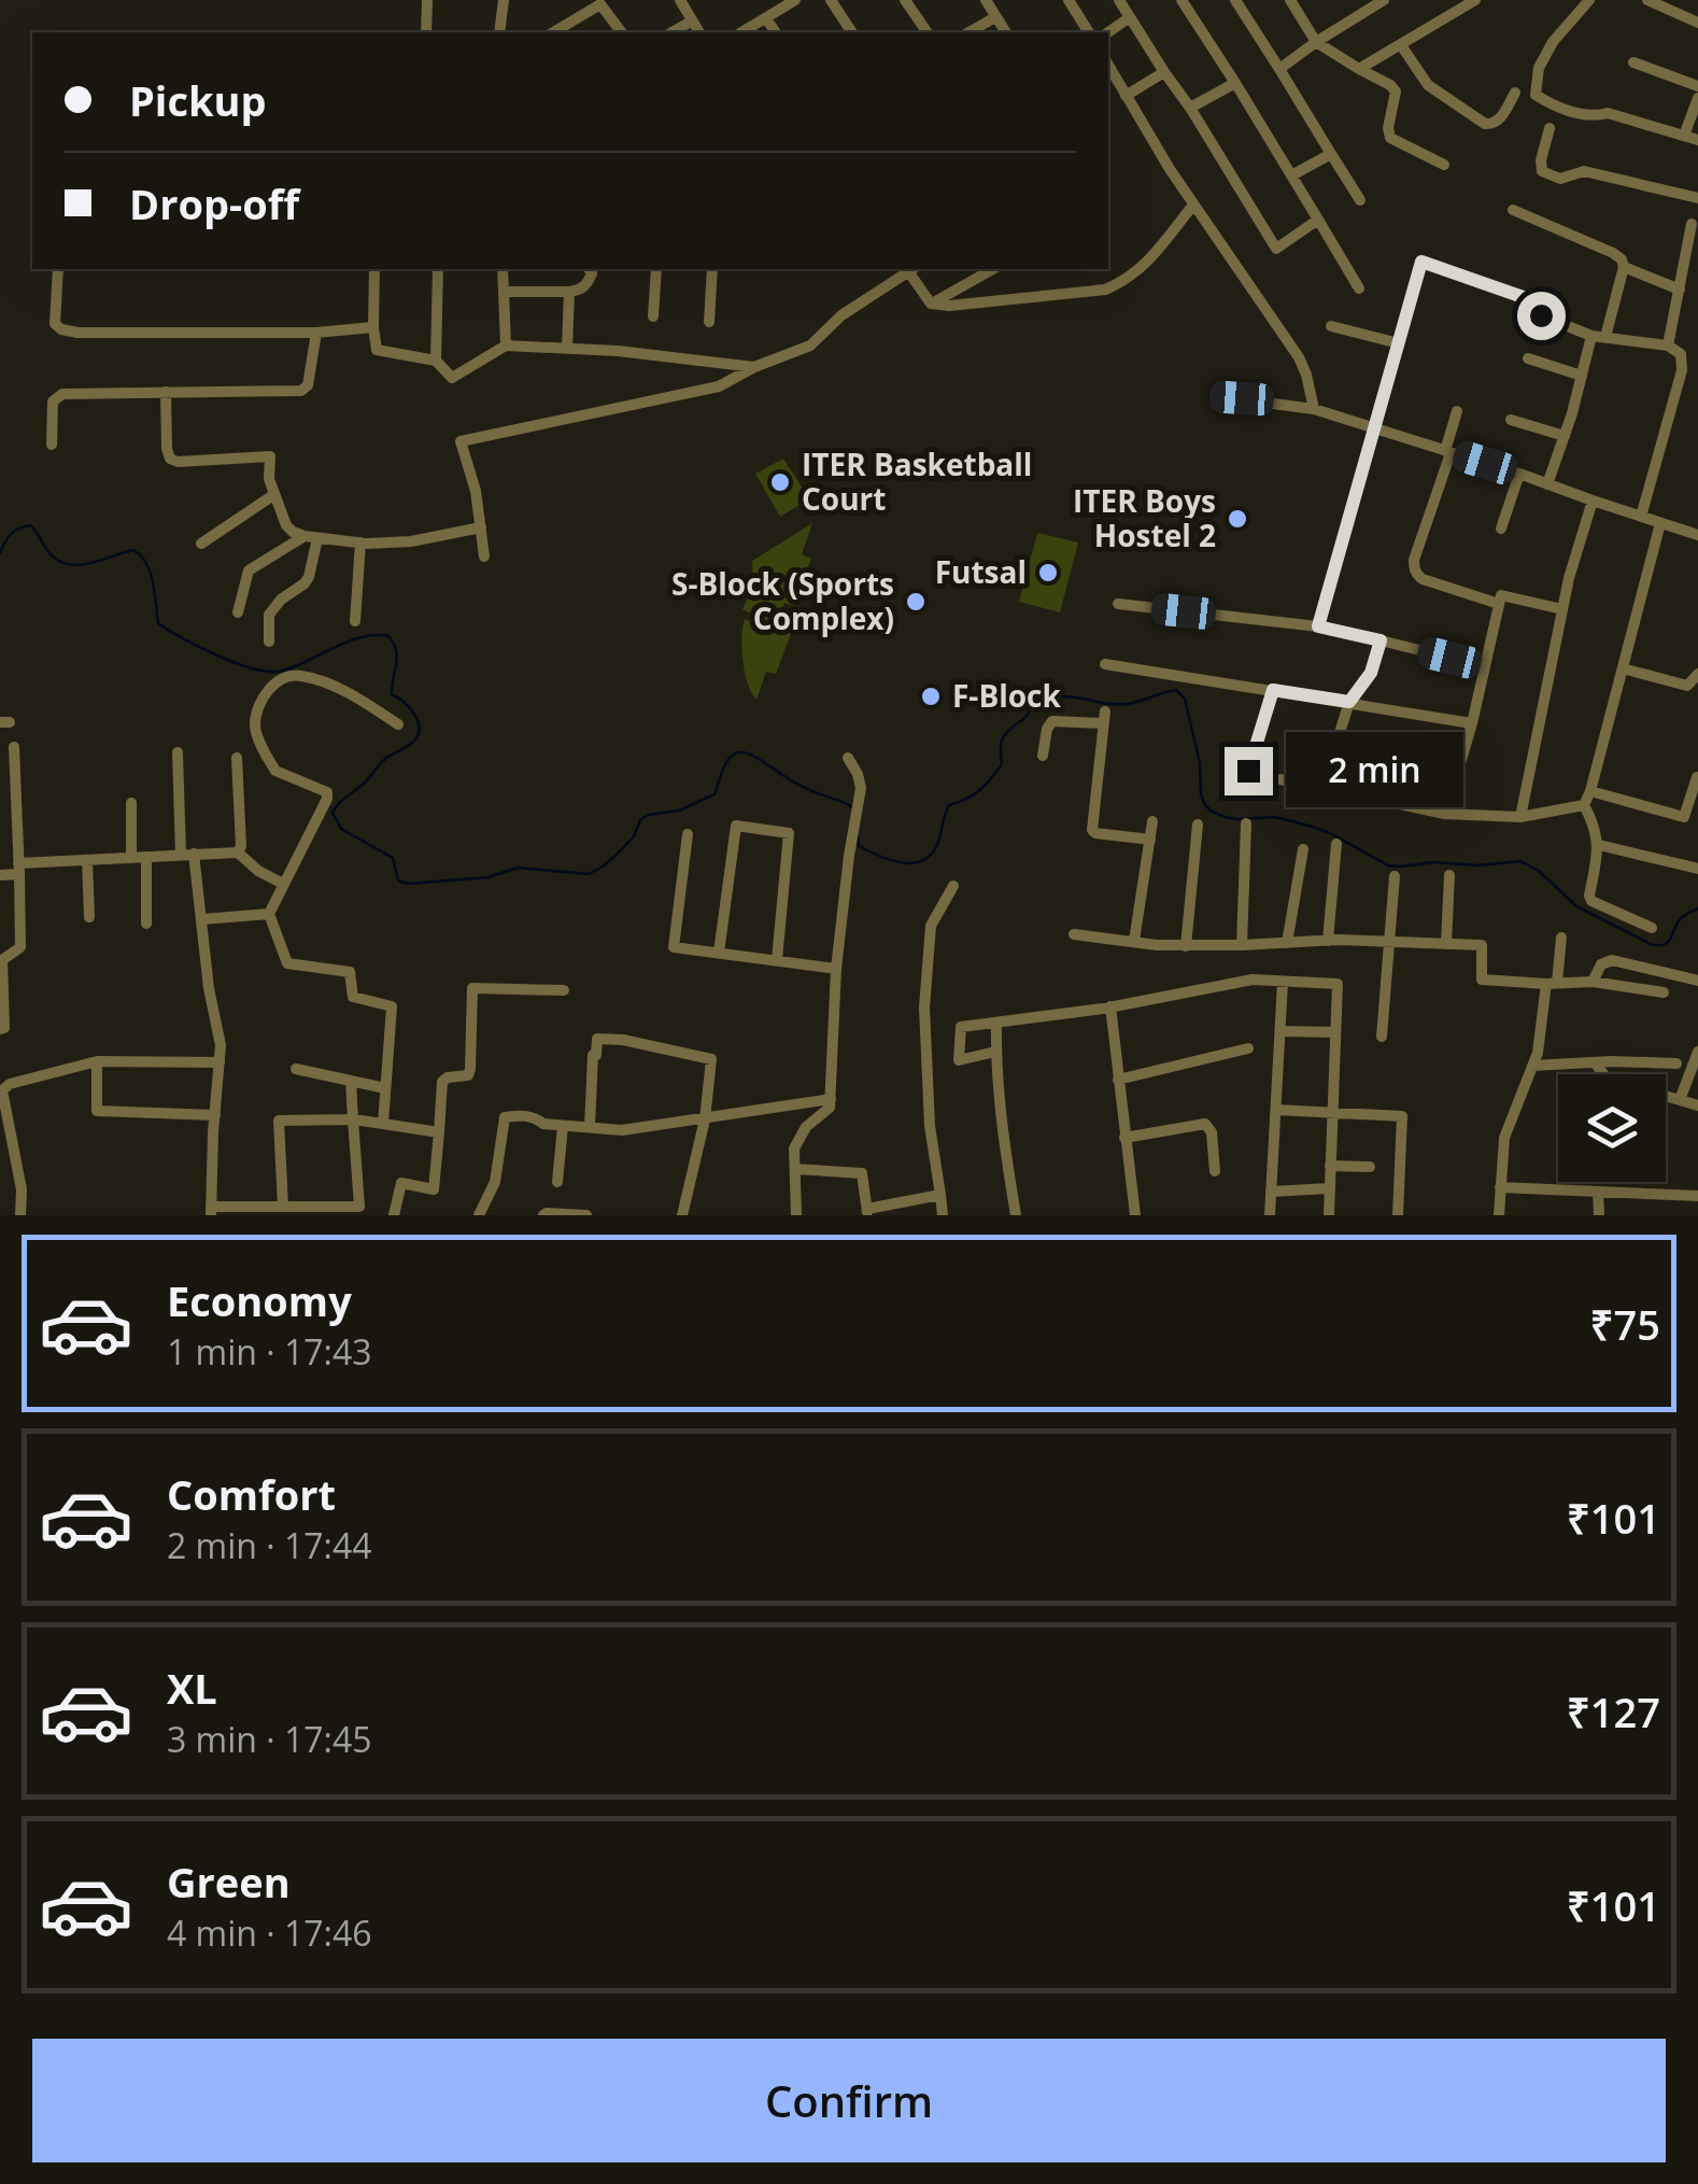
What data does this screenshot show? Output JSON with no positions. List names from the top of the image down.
{
  "places": [
    "ITER Basketball Court",
    "ITER Boys Hostel 2",
    "Futsal",
    "S-Block (Sports Complex)",
    "F-Block"
  ],
  "page": {
    "banner": ["Pickup", "Drop-off"],
    "bubble": "2 min",
    "list": [
      {
        "name": "Economy",
        "note": "1 min · 17:43",
        "value": "₹75"
      },
      {
        "name": "Comfort",
        "note": "2 min · 17:44",
        "value": "₹101"
      },
      {
        "name": "XL",
        "note": "3 min · 17:45",
        "value": "₹127"
      },
      {
        "name": "Green",
        "note": "4 min · 17:46",
        "value": "₹101"
      }
    ],
    "buttons": "Confirm"
  }
}
